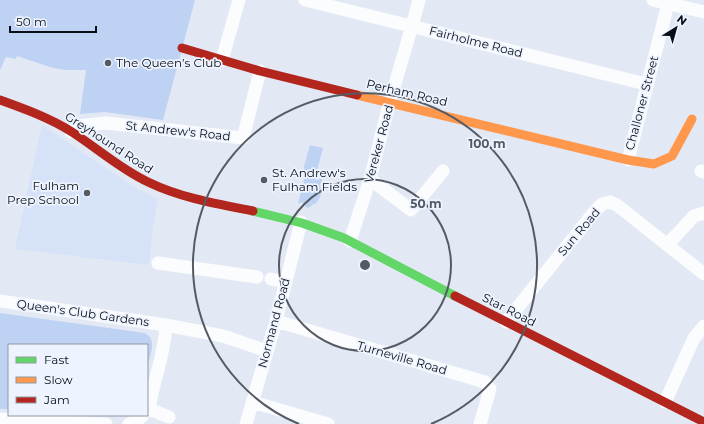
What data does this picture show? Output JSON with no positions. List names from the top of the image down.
{
  "streets": {
    "street": [
      "Fairholme Road",
      "Perham Road",
      "Challoner Street",
      "St Andrew's Road",
      "Greyhound Road",
      "Vereker Road",
      "Sun Road",
      "Star Road",
      "Queen's Club Gardens",
      "Normand Road",
      "Turneville Road"
    ]
  },
  "crossings": [
    ["Fairholme Road", "Challoner Street"],
    ["Fairholme Road", "Vereker Road"],
    ["Perham Road", "Challoner Street"],
    ["Perham Road", "St Andrew's Road"],
    ["Perham Road", "Vereker Road"],
    ["St Andrew's Road", "Greyhound Road"],
    ["Greyhound Road", "Star Road"],
    ["Greyhound Road", "Normand Road"],
    ["Vereker Road", "Star Road"],
    ["Sun Road", "Star Road"],
    ["Star Road", "Normand Road"],
    ["Queen's Club Gardens", "Normand Road"],
    ["Normand Road", "Turneville Road"]
  ],
  "places": ["The Queen’s Club", "St. Andrew's Fulham Fields", "Fulham Prep School"],
  "legend": ["Fast", "Slow", "Jam"],
  "scale_bar": "50 m",
  "north": "top right",
  "rings": ["100 m", "50 m"]
}
